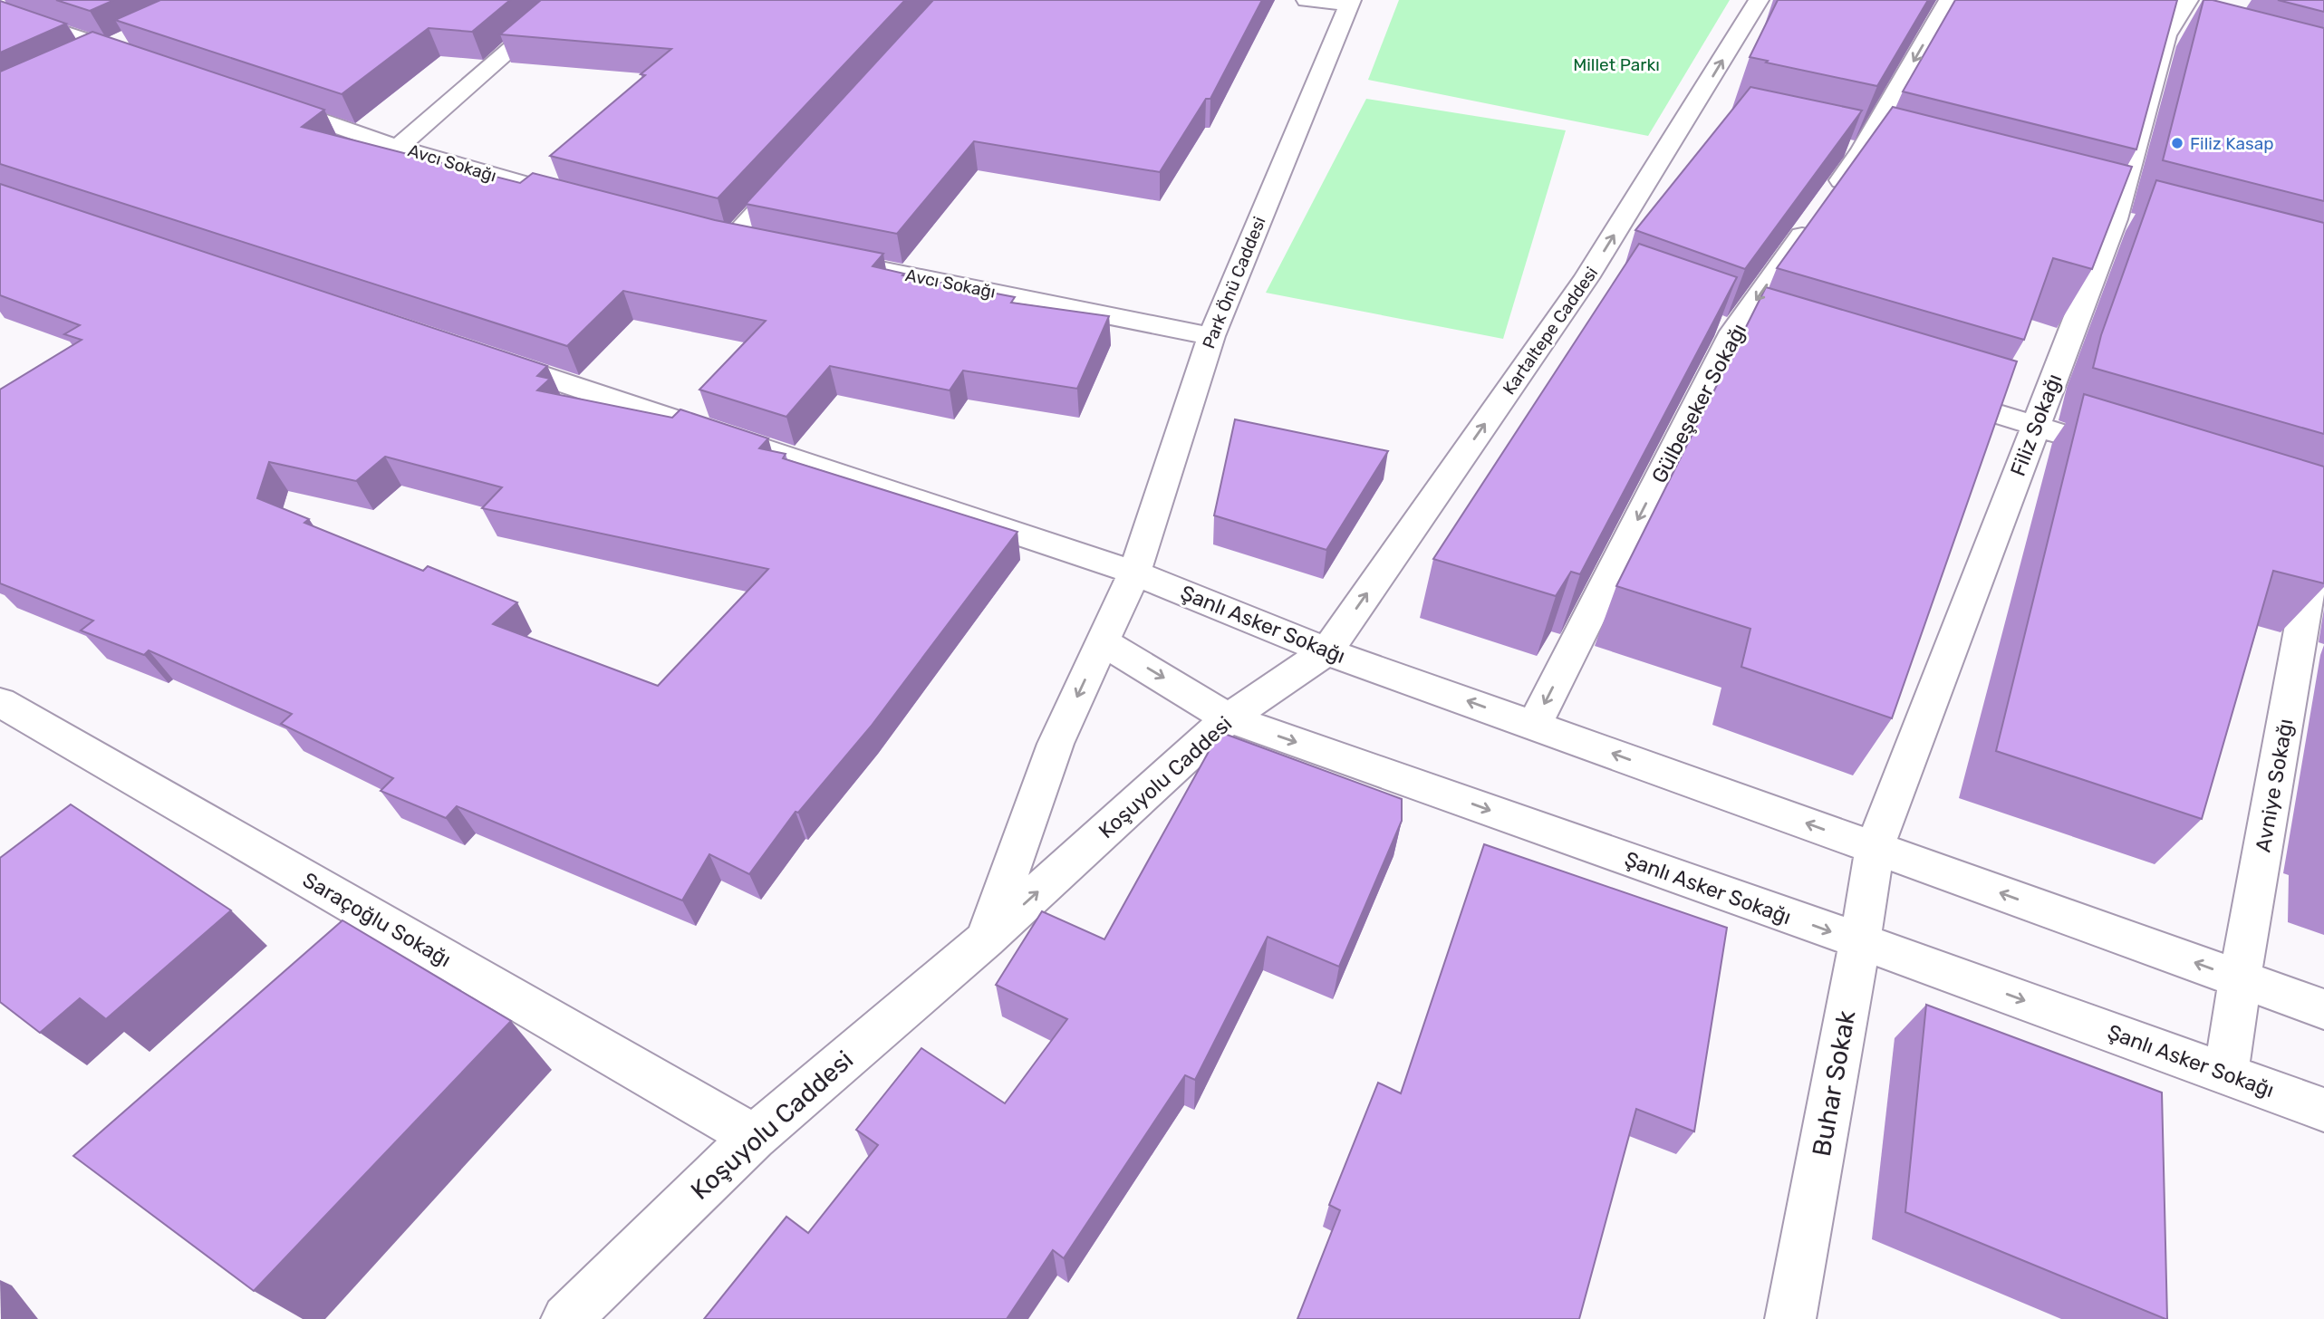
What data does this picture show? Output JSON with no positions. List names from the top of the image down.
{
  "streets": {
    "street": [
      "Avcı Sokağı",
      "Park Önü Caddesi",
      "Kartaltepe Caddesi",
      "Gülbeşeker Sokağı",
      "Filiz Sokağı",
      "Şanlı Asker Sokağı",
      "Koşuyolu Caddesi",
      "Avniye Sokağı",
      "Saraçoğlu Sokağı",
      "Buhar Sokak"
    ]
  },
  "crossings": [
    ["Avcı Sokağı", "Park Önü Caddesi"],
    ["Park Önü Caddesi", "Şanlı Asker Sokağı"],
    ["Park Önü Caddesi", "Koşuyolu Caddesi"],
    ["Kartaltepe Caddesi", "Şanlı Asker Sokağı"],
    ["Kartaltepe Caddesi", "Koşuyolu Caddesi"],
    ["Gülbeşeker Sokağı", "Şanlı Asker Sokağı"],
    ["Filiz Sokağı", "Şanlı Asker Sokağı"],
    ["Filiz Sokağı", "Buhar Sokak"],
    ["Şanlı Asker Sokağı", "Koşuyolu Caddesi"],
    ["Şanlı Asker Sokağı", "Avniye Sokağı"],
    ["Şanlı Asker Sokağı", "Buhar Sokak"],
    ["Koşuyolu Caddesi", "Saraçoğlu Sokağı"]
  ],
  "one_way": ["Kartaltepe Caddesi", "Gülbeşeker Sokağı"],
  "parks": ["Millet Parkı"],
  "places": ["Filiz Kasap"]
}
